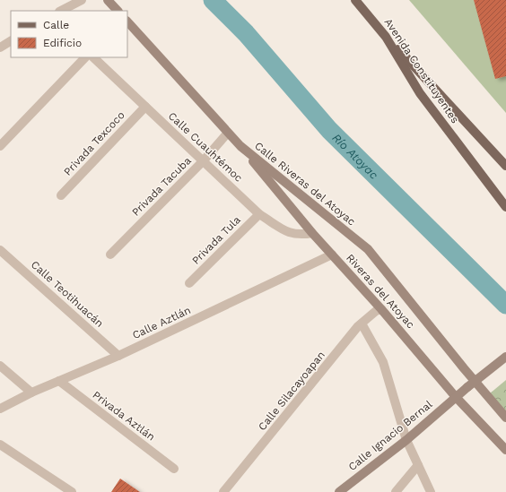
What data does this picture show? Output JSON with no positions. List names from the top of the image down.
{
  "streets": {
    "main road": ["Avenida Constituyentes"],
    "street": [
      "Privada Texcoco",
      "Calle Cuauhtémoc",
      "Calle Riveras del Atoyac",
      "Privada Tacuba",
      "Privada Tula",
      "Riveras del Atoyac",
      "Calle Teotihuacán",
      "Calle Aztlán",
      "Calle Silacayoapan",
      "Privada Aztlán",
      "Calle Ignacio Bernal"
    ]
  },
  "crossings": [
    ["Privada Texcoco", "Calle Cuauhtémoc"],
    ["Calle Cuauhtémoc", "Privada Tacuba"],
    ["Calle Cuauhtémoc", "Privada Tula"],
    ["Calle Cuauhtémoc", "Riveras del Atoyac"],
    ["Calle Riveras del Atoyac", "Privada Tacuba"],
    ["Calle Riveras del Atoyac", "Riveras del Atoyac"],
    ["Riveras del Atoyac", "Calle Aztlán"],
    ["Riveras del Atoyac", "Calle Silacayoapan"],
    ["Riveras del Atoyac", "Calle Ignacio Bernal"],
    ["Calle Teotihuacán", "Calle Aztlán"],
    ["Calle Aztlán", "Privada Aztlán"]
  ],
  "water": ["Río Atoyac"],
  "legend": ["Calle", "Edificio"]
}
